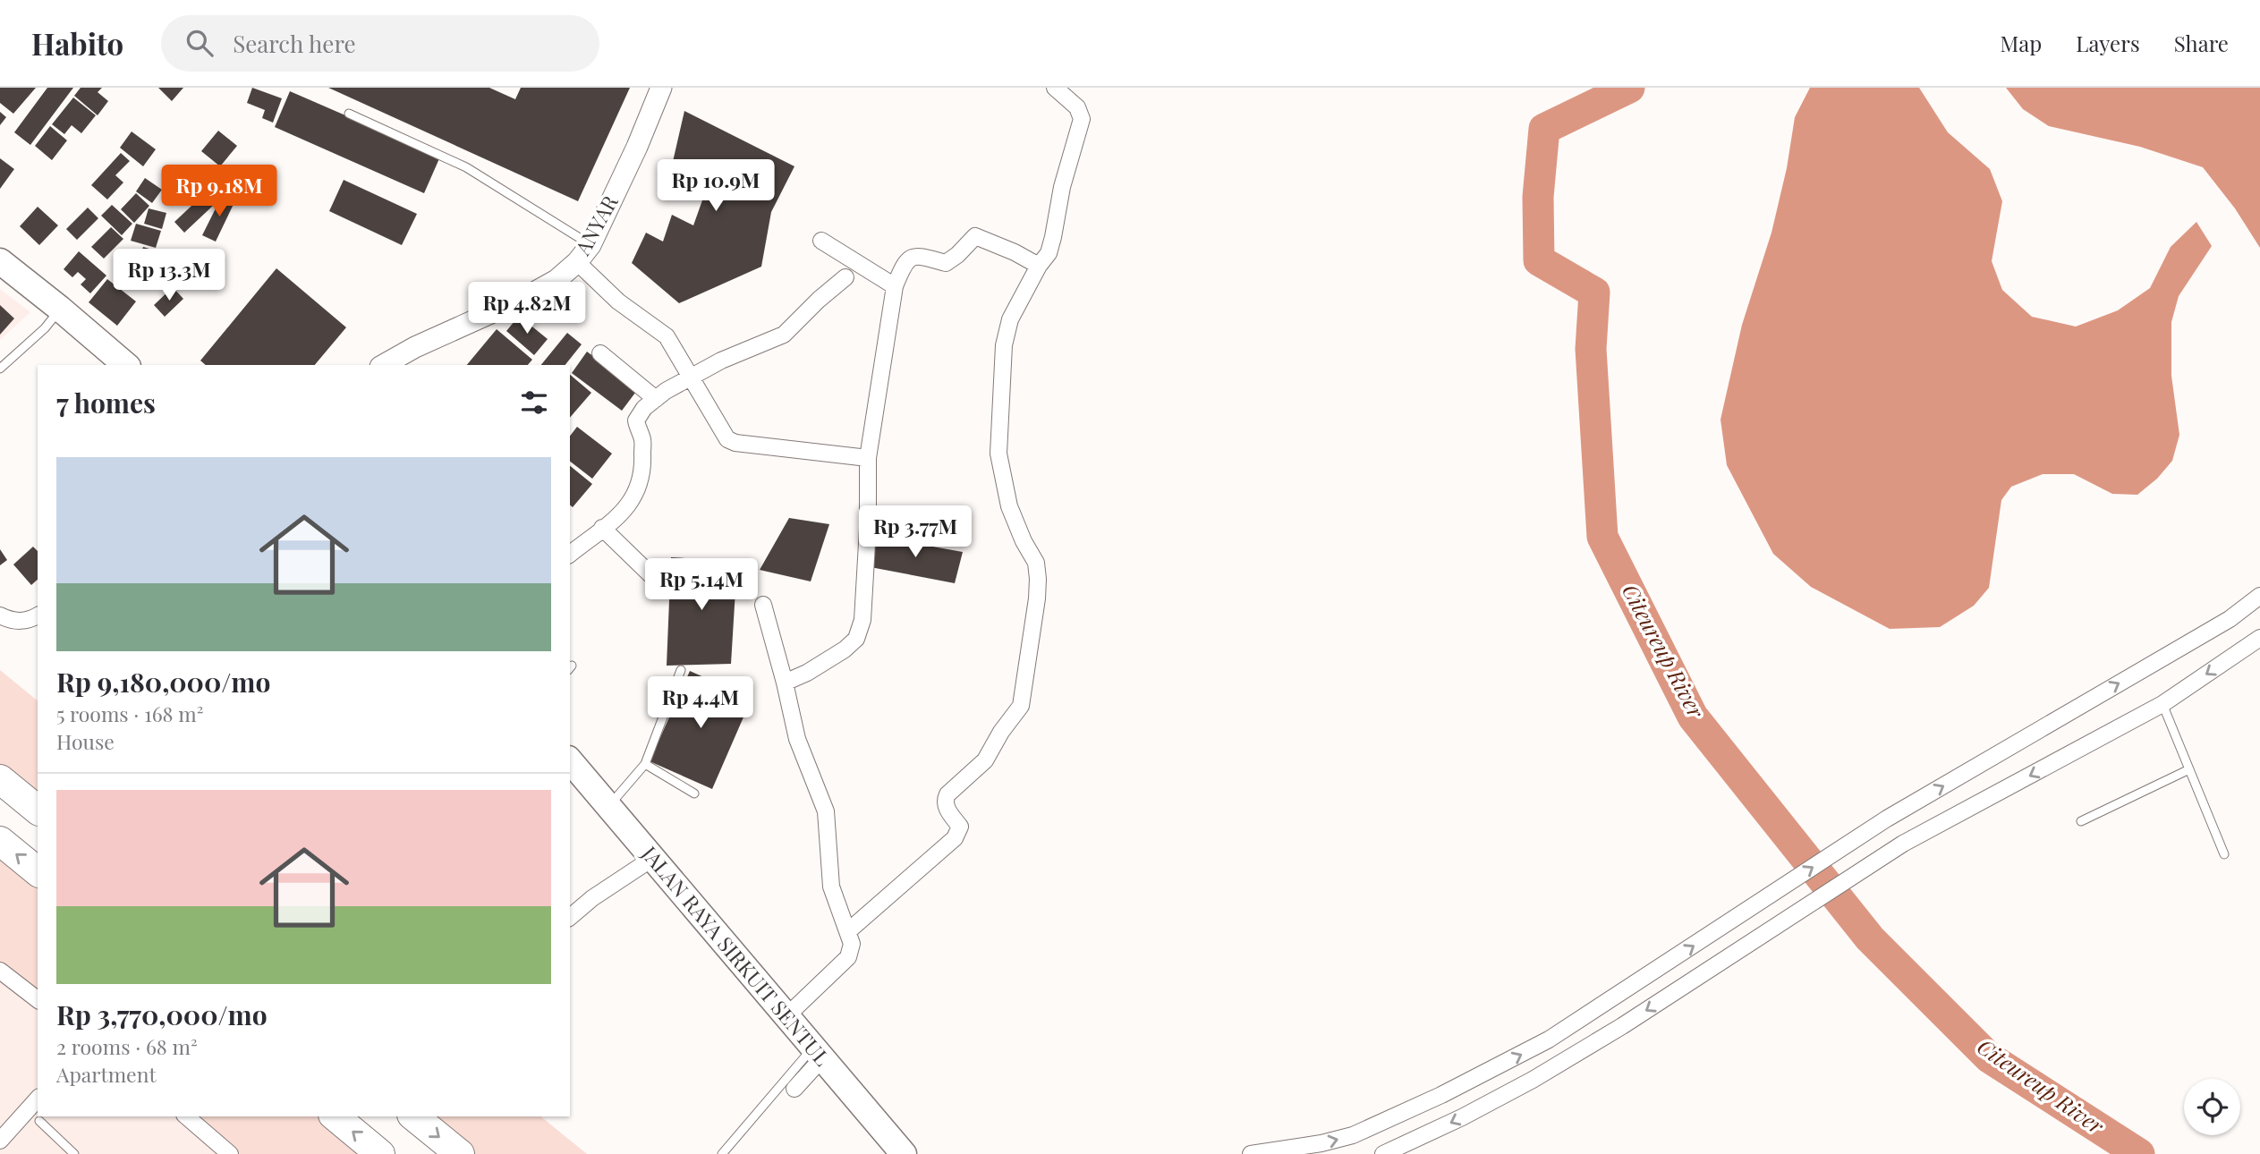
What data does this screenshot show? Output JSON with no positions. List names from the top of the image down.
{
  "streets": {
    "main road": ["JALAN RAYA SIRKUIT SENTUL"],
    "street": ["ANYAR"]
  },
  "water": ["Citeureup River"],
  "page": {
    "header": "Habito",
    "search": "Search here",
    "nav": ["Map", "Layers", "Share"],
    "price": [
      "Rp 10.9M",
      "Rp 9.18M",
      "Rp 13.3M",
      "Rp 4.82M",
      "Rp 3.77M",
      "Rp 5.14M",
      "Rp 4.4M"
    ],
    "heading": "7 homes",
    "list": [
      {
        "name": "Rp 9,180,000/mo",
        "note": "5 rooms · 168 m² · House"
      },
      {
        "name": "Rp 3,770,000/mo",
        "note": "2 rooms · 68 m² · Apartment"
      }
    ]
  }
}
